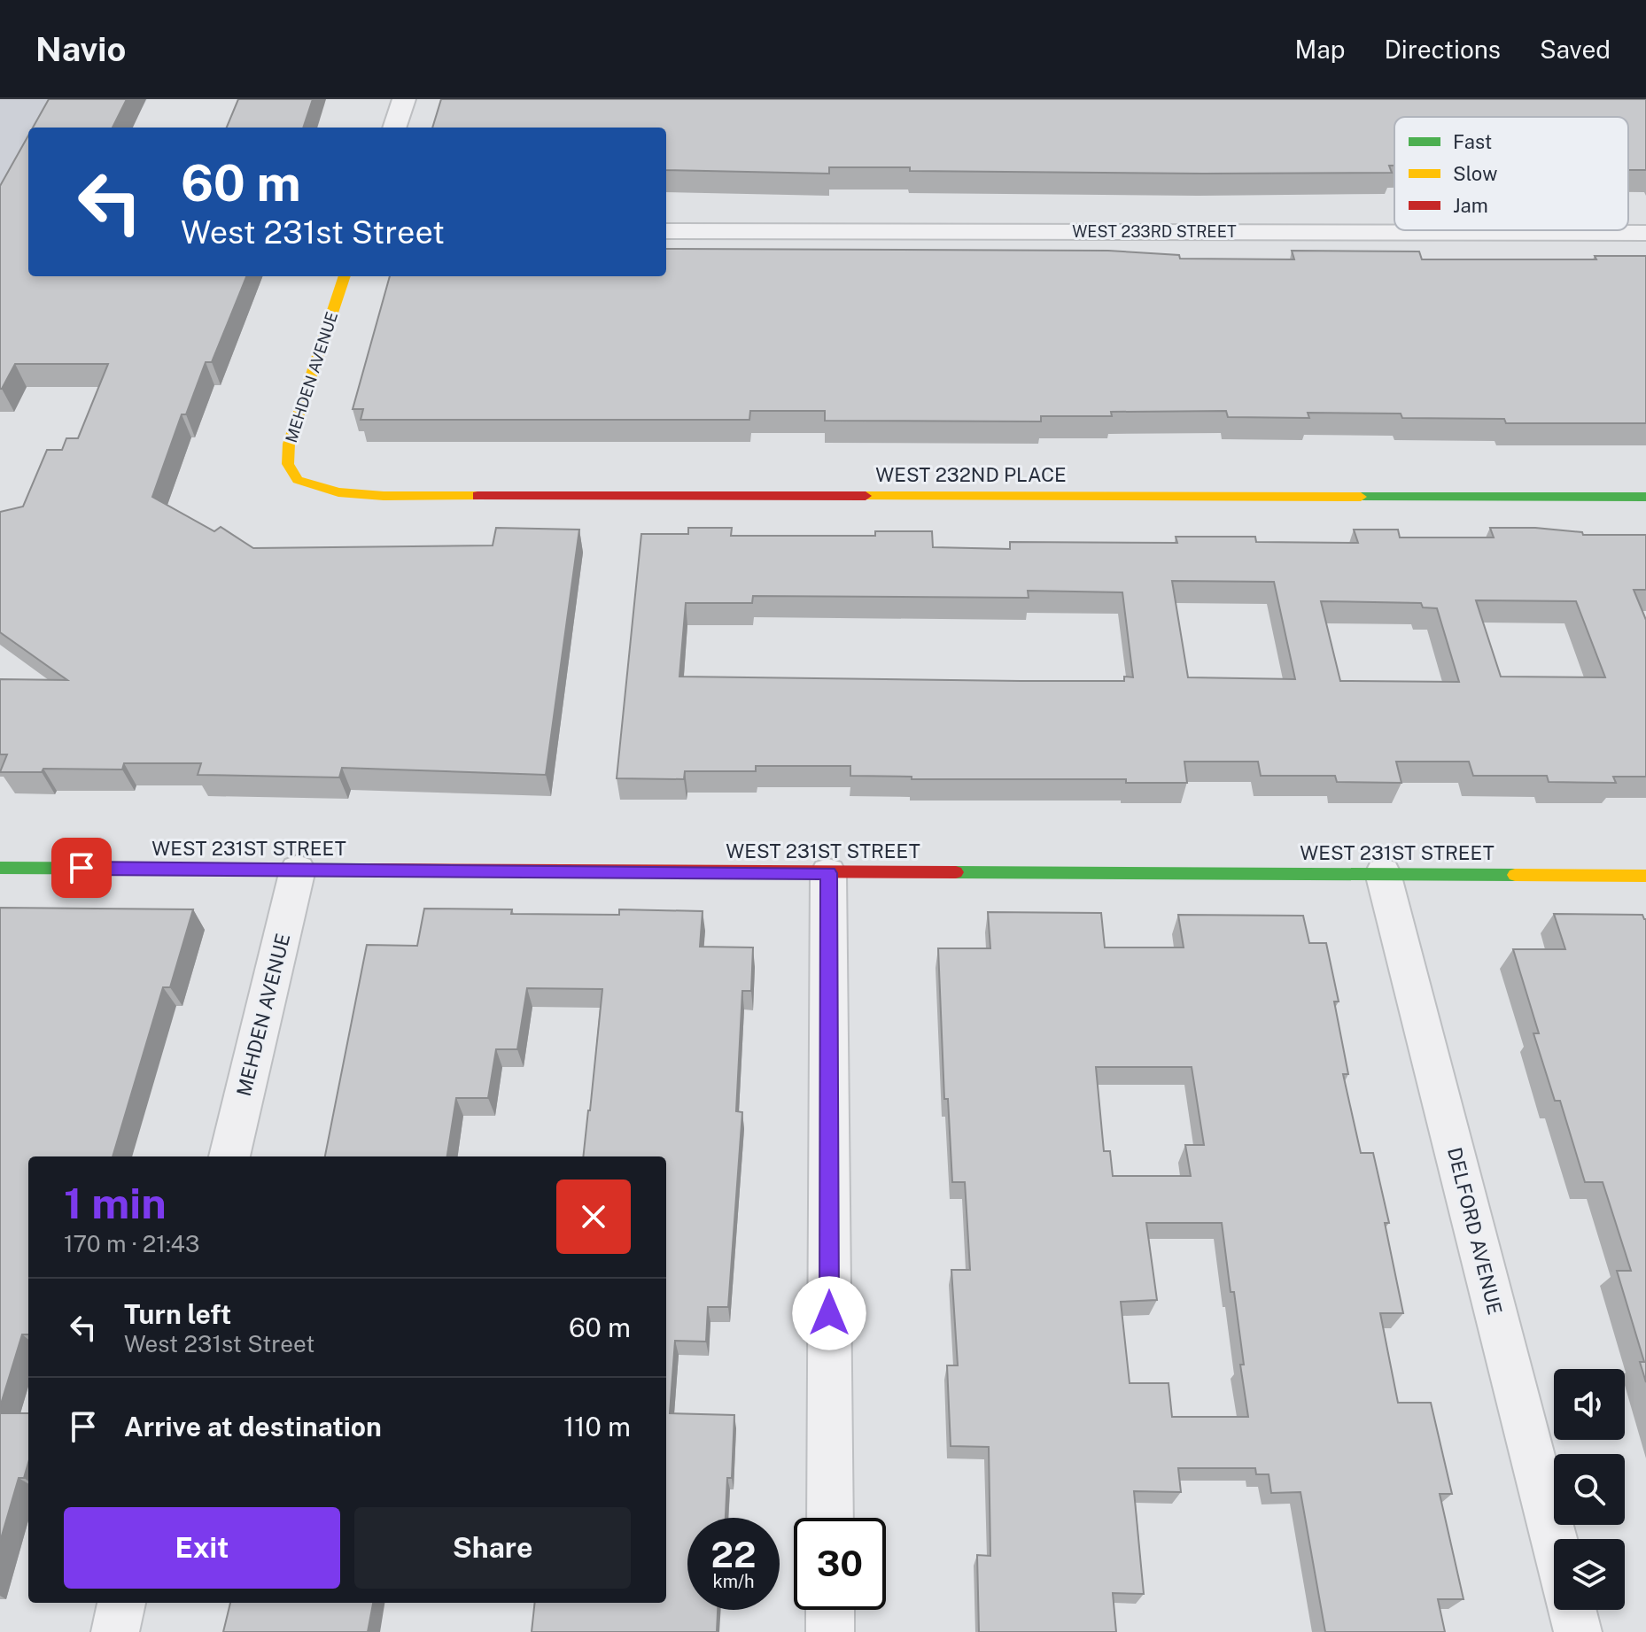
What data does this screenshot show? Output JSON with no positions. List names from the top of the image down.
{
  "streets": {
    "street": [
      "WEST 233RD STREET",
      "MEHDEN AVENUE",
      "WEST 232ND PLACE",
      "WEST 231ST STREET",
      "DELFORD AVENUE"
    ]
  },
  "crossings": [
    ["MEHDEN AVENUE", "WEST 232ND PLACE"],
    ["MEHDEN AVENUE", "WEST 231ST STREET"],
    ["WEST 231ST STREET", "DELFORD AVENUE"]
  ],
  "legend": ["Fast", "Slow", "Jam"],
  "page": {
    "header": "Navio",
    "nav": ["Map", "Directions", "Saved"],
    "turn": ["60 m", "West 231st Street"],
    "heading": ["1 min", "170 m · 21:43"],
    "list": [
      {
        "name": "Turn left",
        "note": "West 231st Street",
        "value": "60 m"
      },
      {
        "name": "Arrive at destination",
        "value": "110 m"
      }
    ],
    "buttons": ["Exit", "Share"],
    "speed": "22 km/h",
    "limit": "30"
  }
}
